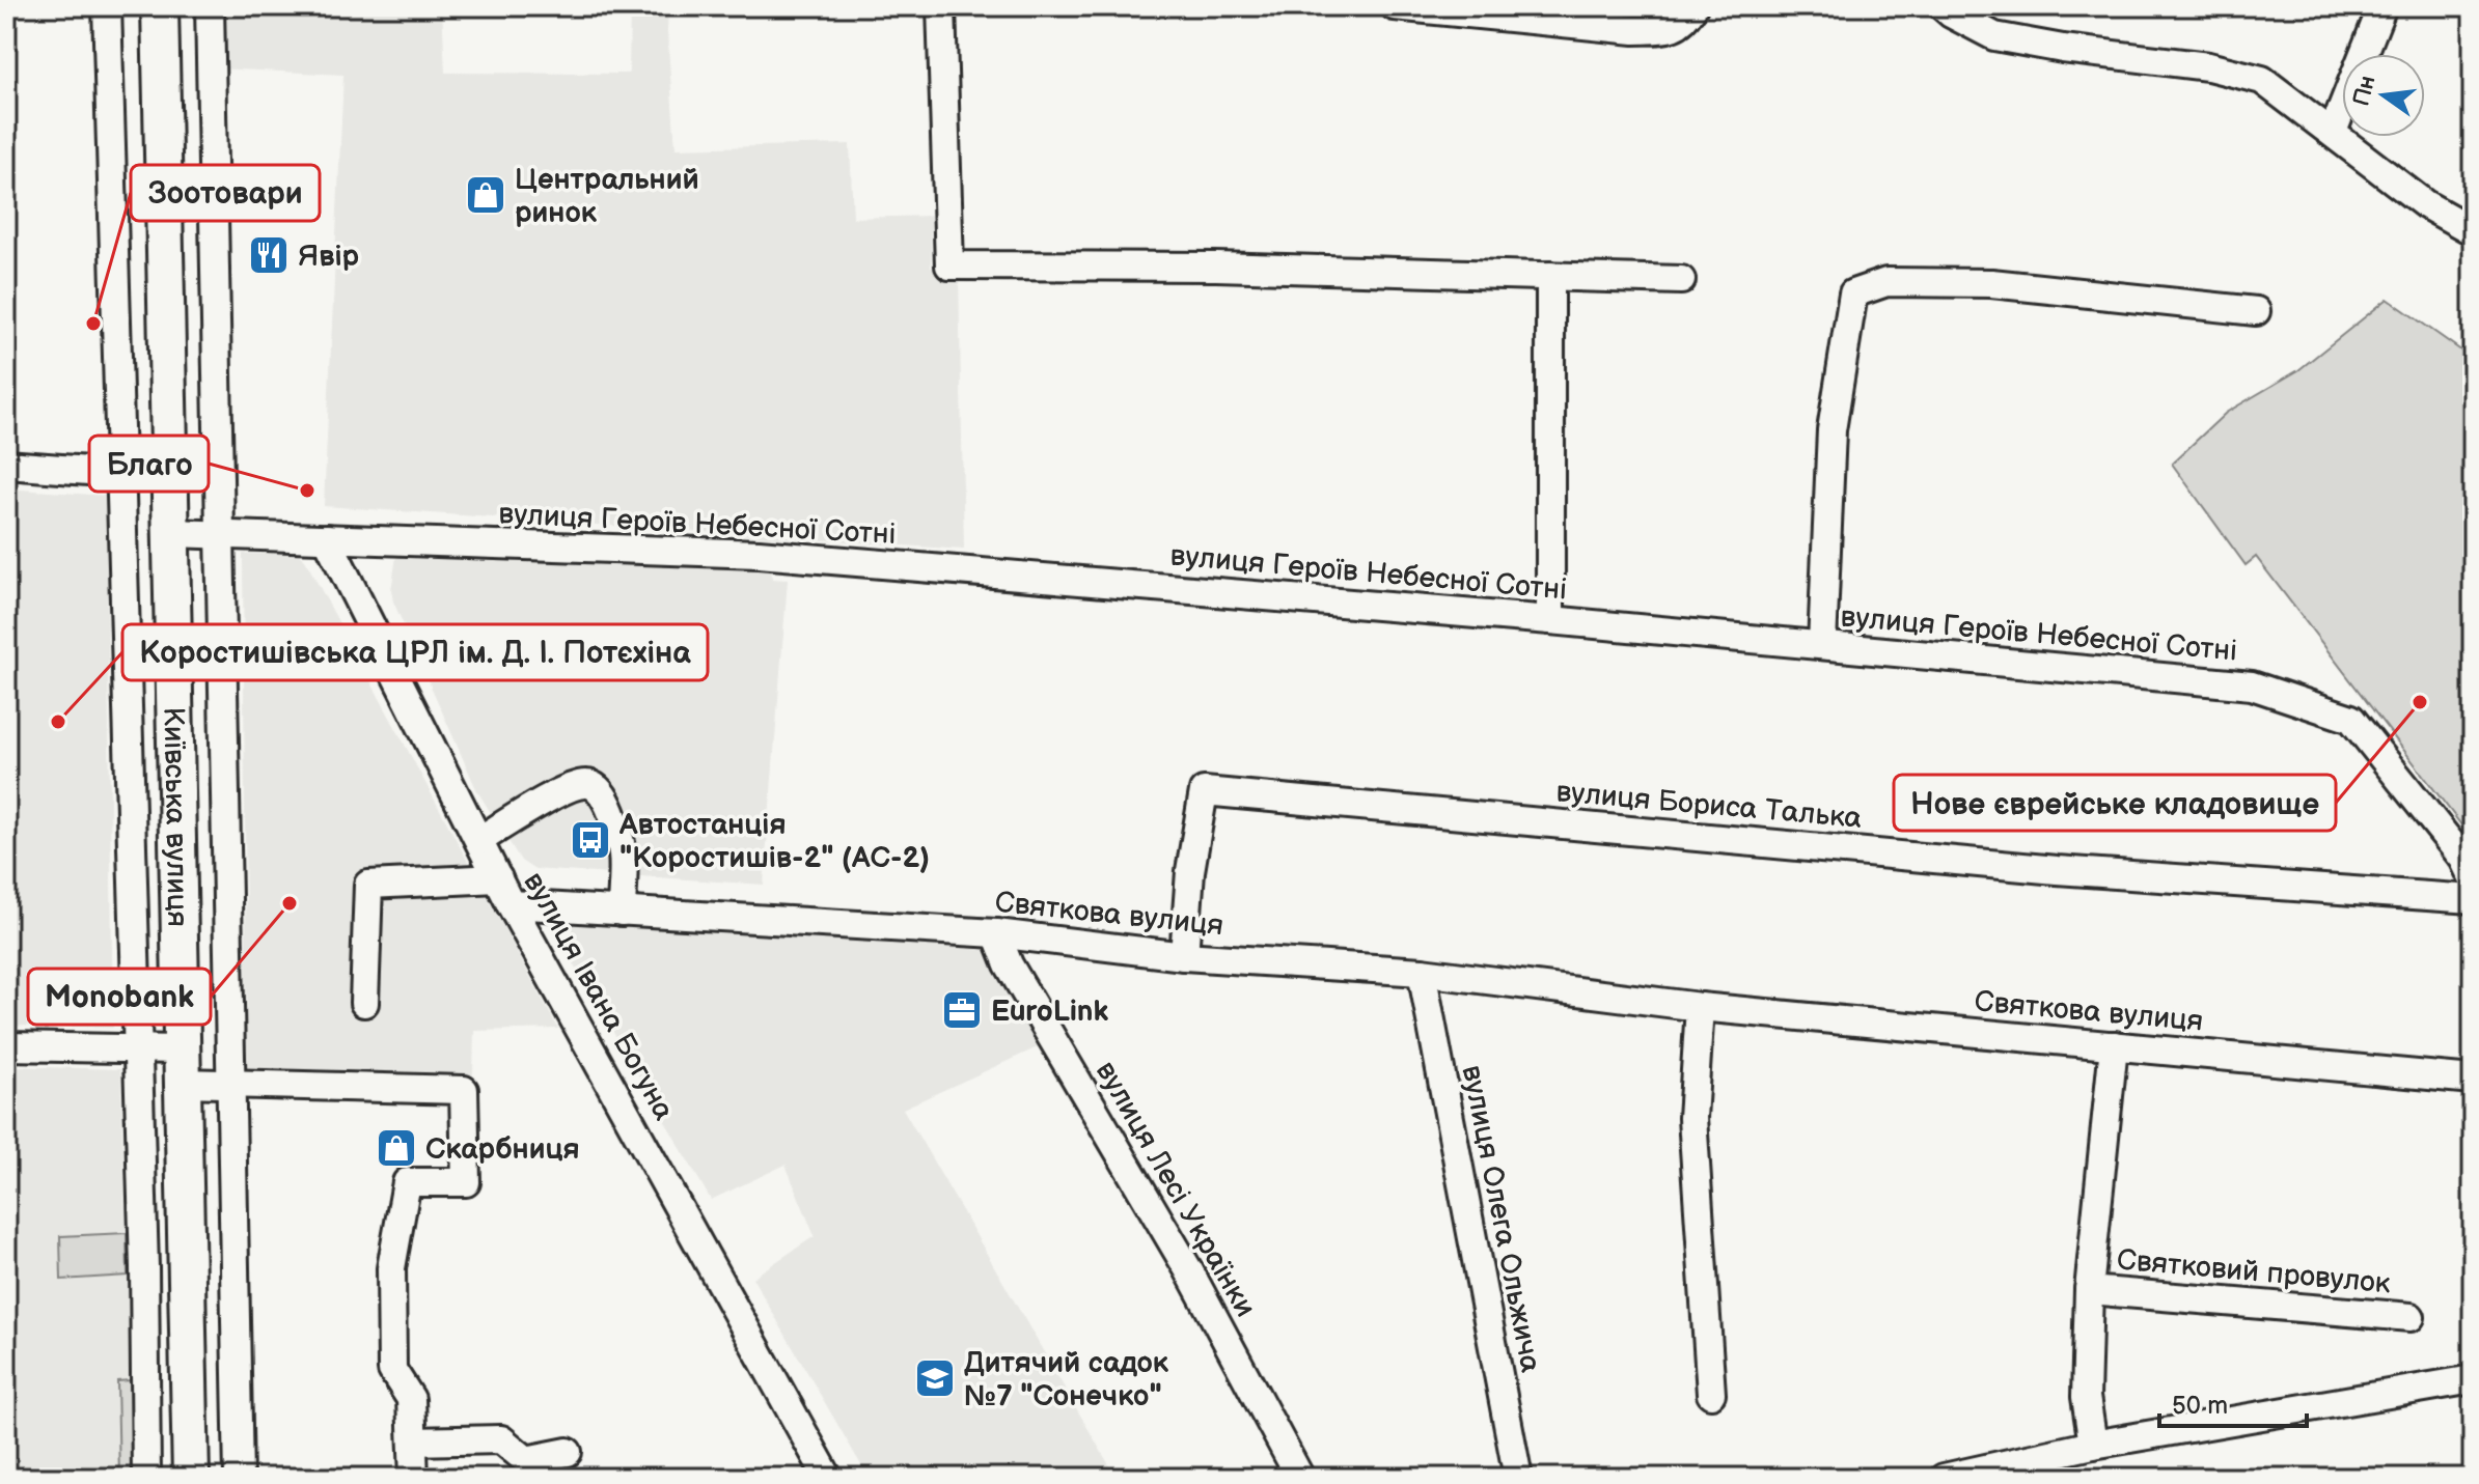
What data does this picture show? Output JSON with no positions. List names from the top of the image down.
{
  "streets": {
    "main road": ["Київська вулиця"],
    "street": [
      "вулиця Героїв Небесної Сотні",
      "вулиця Бориса Талька",
      "Святкова вулиця",
      "вулиця Івана Богуна",
      "вулиця Лесі Українки",
      "вулиця Олега Ольжича",
      "Святковий провулок"
    ]
  },
  "crossings": [
    ["вулиця Героїв Небесної Сотні", "Київська вулиця"],
    ["вулиця Героїв Небесної Сотні", "вулиця Івана Богуна"],
    ["вулиця Бориса Талька", "Святкова вулиця"],
    ["Святкова вулиця", "вулиця Івана Богуна"],
    ["Святкова вулиця", "вулиця Лесі Українки"],
    ["Святкова вулиця", "вулиця Олега Ольжича"],
    ["Святкова вулиця", "Святковий провулок"]
  ],
  "places": {
    "shop": ["Центральний ринок", "Скарбниця"],
    "restaurant": ["Явір"],
    "other": [
      "Зоотовари",
      "Благо",
      "Нове єврейське кладовище",
      "Коростишівська ЦРЛ ім. Д. І. Потєхіна",
      "Monobank"
    ],
    "bus stop": ["Автостанція \"Коростишів-2\" (АС-2)"],
    "office": ["EuroLink"],
    "school or university": ["Дитячий садок №7 \"Сонечко\""]
  },
  "scale_bar": "50 m",
  "north": "left"
}
